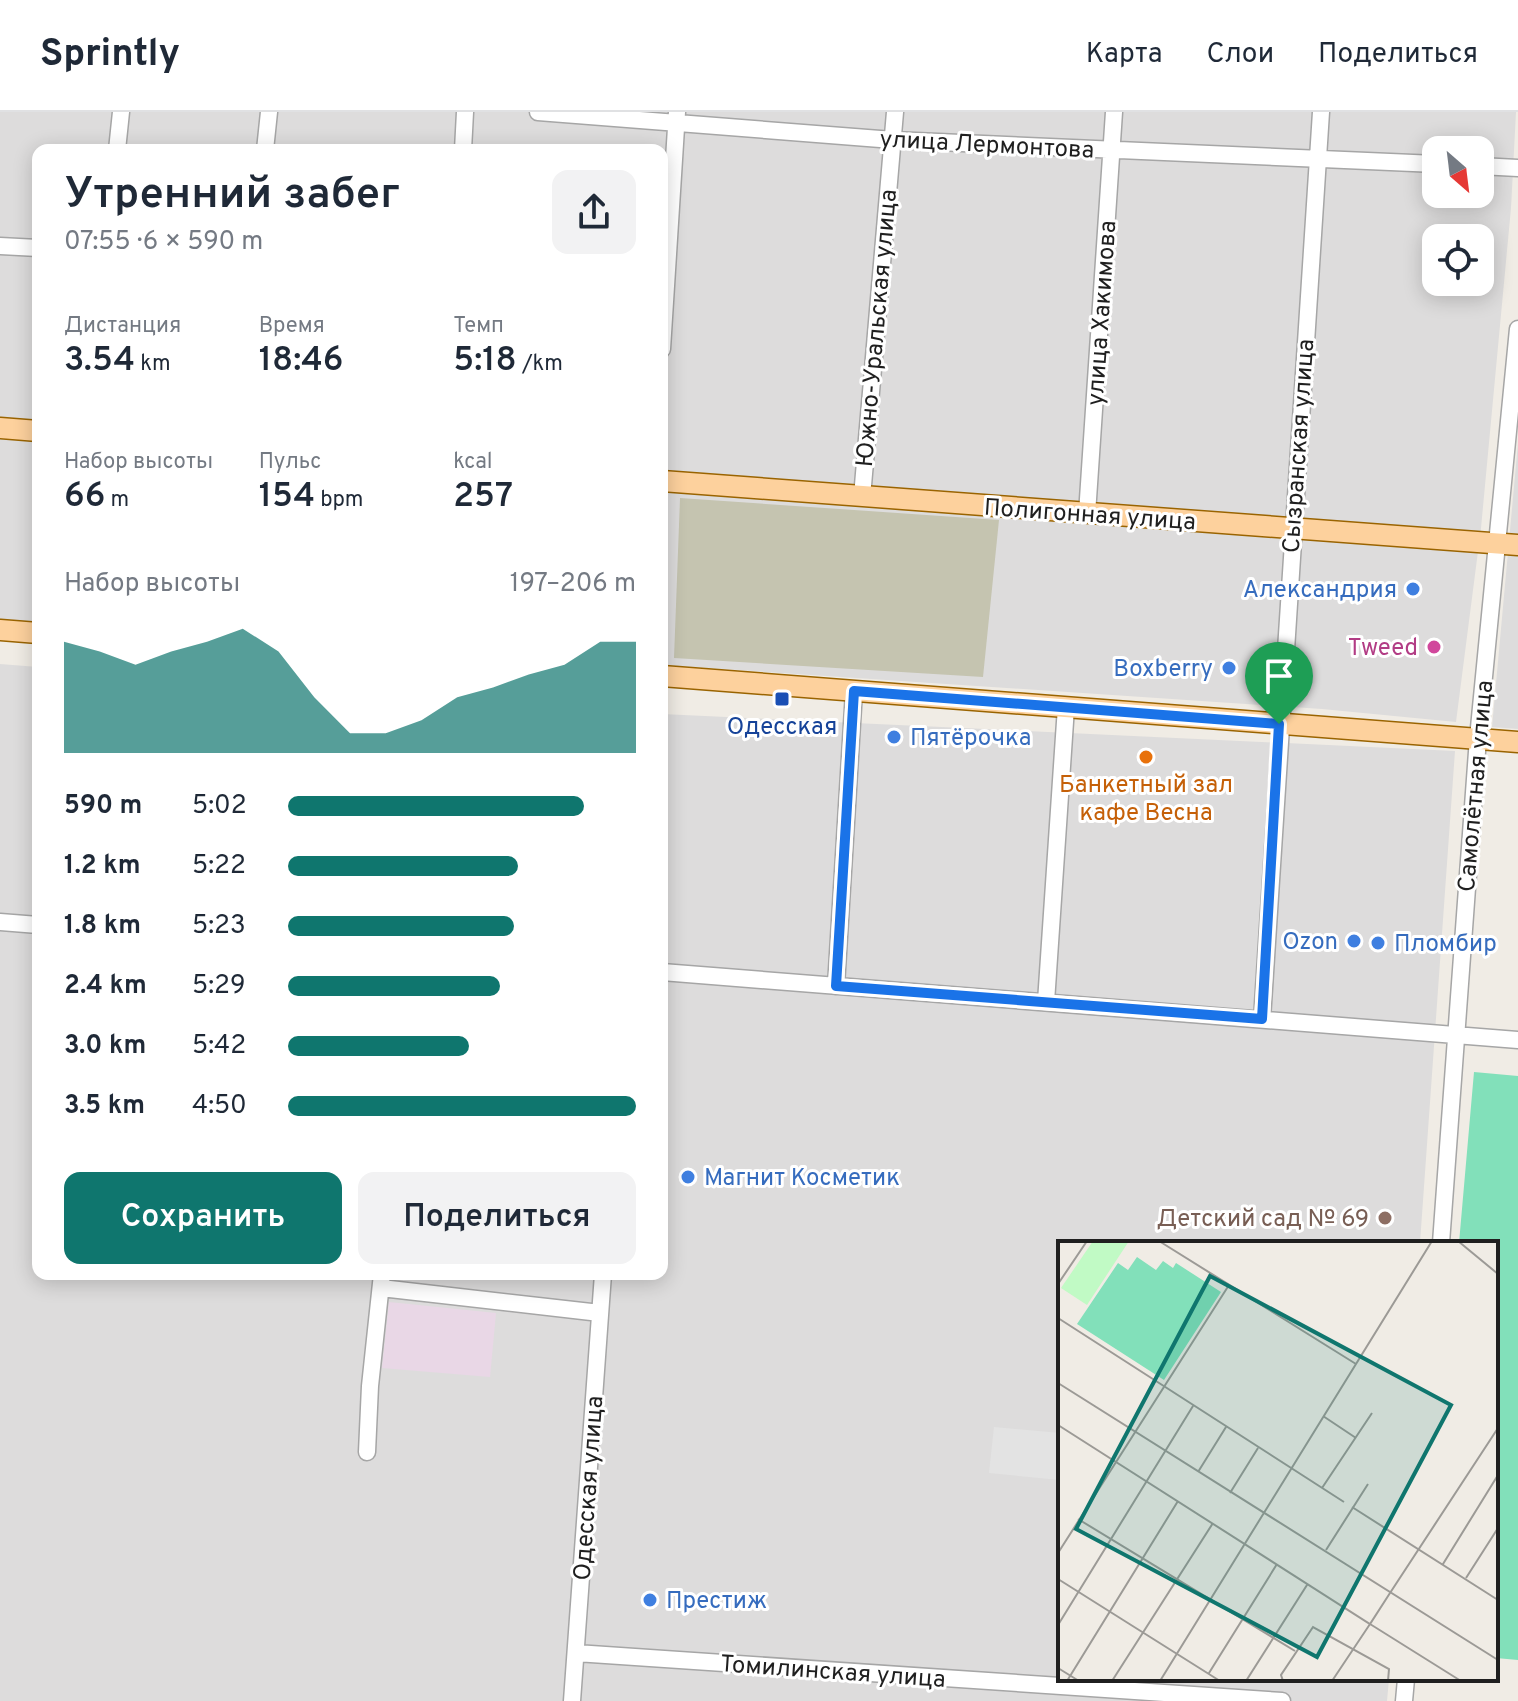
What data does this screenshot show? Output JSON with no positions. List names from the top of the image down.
{
  "streets": {
    "main road": ["Полигонная улица"],
    "street": [
      "улица Лермонтова",
      "улица Хакимова",
      "Южно-Уральская улица",
      "Сызранская улица",
      "Самолётная улица",
      "Одесская улица",
      "Томилинская улица"
    ]
  },
  "crossings": [
    ["улица Лермонтова", "улица Хакимова"],
    ["улица Лермонтова", "Южно-Уральская улица"],
    ["улица Лермонтова", "Сызранская улица"],
    ["улица Хакимова", "Полигонная улица"],
    ["Южно-Уральская улица", "Полигонная улица"],
    ["Сызранская улица", "Полигонная улица"],
    ["Полигонная улица", "Самолётная улица"],
    ["Одесская улица", "Томилинская улица"]
  ],
  "places": {
    "other": [
      "Александрия",
      "Tweed",
      "Boxberry",
      "Пятёрочка",
      "Банкетный зал кафе Весна",
      "Ozon",
      "Пломбир",
      "Магнит Косметик",
      "Детский сад № 69",
      "Престиж"
    ],
    "transit": ["Одесская"]
  },
  "north": "bottom right",
  "page": {
    "header": "Sprintly",
    "nav": ["Карта", "Слои", "Поделиться"],
    "heading": ["Утренний забег", "07:55 · 6 × 590 m"],
    "stats": [
      ["Дистанция", "3.54 km"],
      ["Время", "18:46"],
      ["Темп", "5:18 /km"],
      ["Набор высоты", "66 m"],
      ["Пульс", "154 bpm"],
      ["kcal", "257"]
    ],
    "chart": ["Набор высоты", "197–206 m"],
    "list": [
      {
        "name": "590 m",
        "note": "5:02"
      },
      {
        "name": "1.2 km",
        "note": "5:22"
      },
      {
        "name": "1.8 km",
        "note": "5:23"
      },
      {
        "name": "2.4 km",
        "note": "5:29"
      },
      {
        "name": "3.0 km",
        "note": "5:42"
      },
      {
        "name": "3.5 km",
        "note": "4:50"
      }
    ],
    "buttons": ["Сохранить", "Поделиться"]
  }
}
